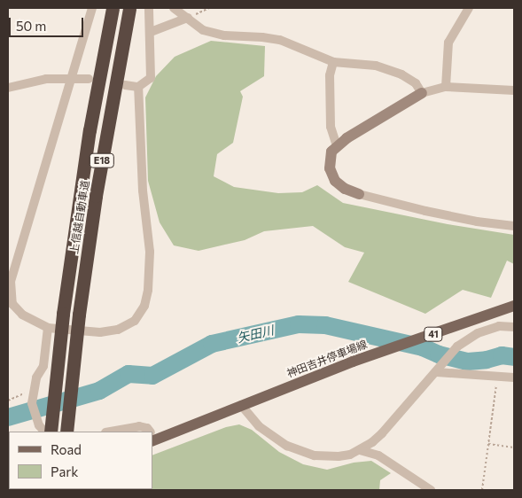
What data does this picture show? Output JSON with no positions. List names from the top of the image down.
{
  "streets": {
    "highway": ["E18", "上信越自動車道"],
    "main road": ["41", "神田吉井停車場線"]
  },
  "water": ["矢田川"],
  "legend": ["Road", "Park"],
  "scale_bar": "50 m"
}
